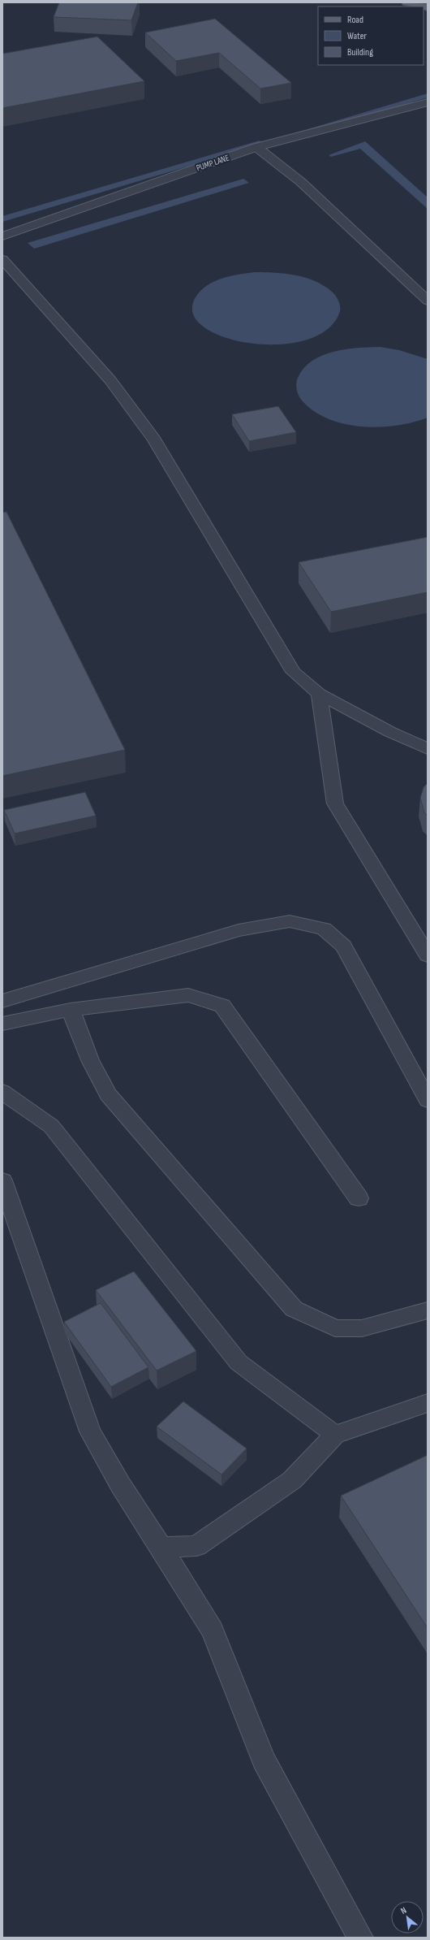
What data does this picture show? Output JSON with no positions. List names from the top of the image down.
{
  "streets": {
    "street": ["PUMP LANE"]
  },
  "legend": ["Road", "Water", "Building"],
  "north": "top left"
}
